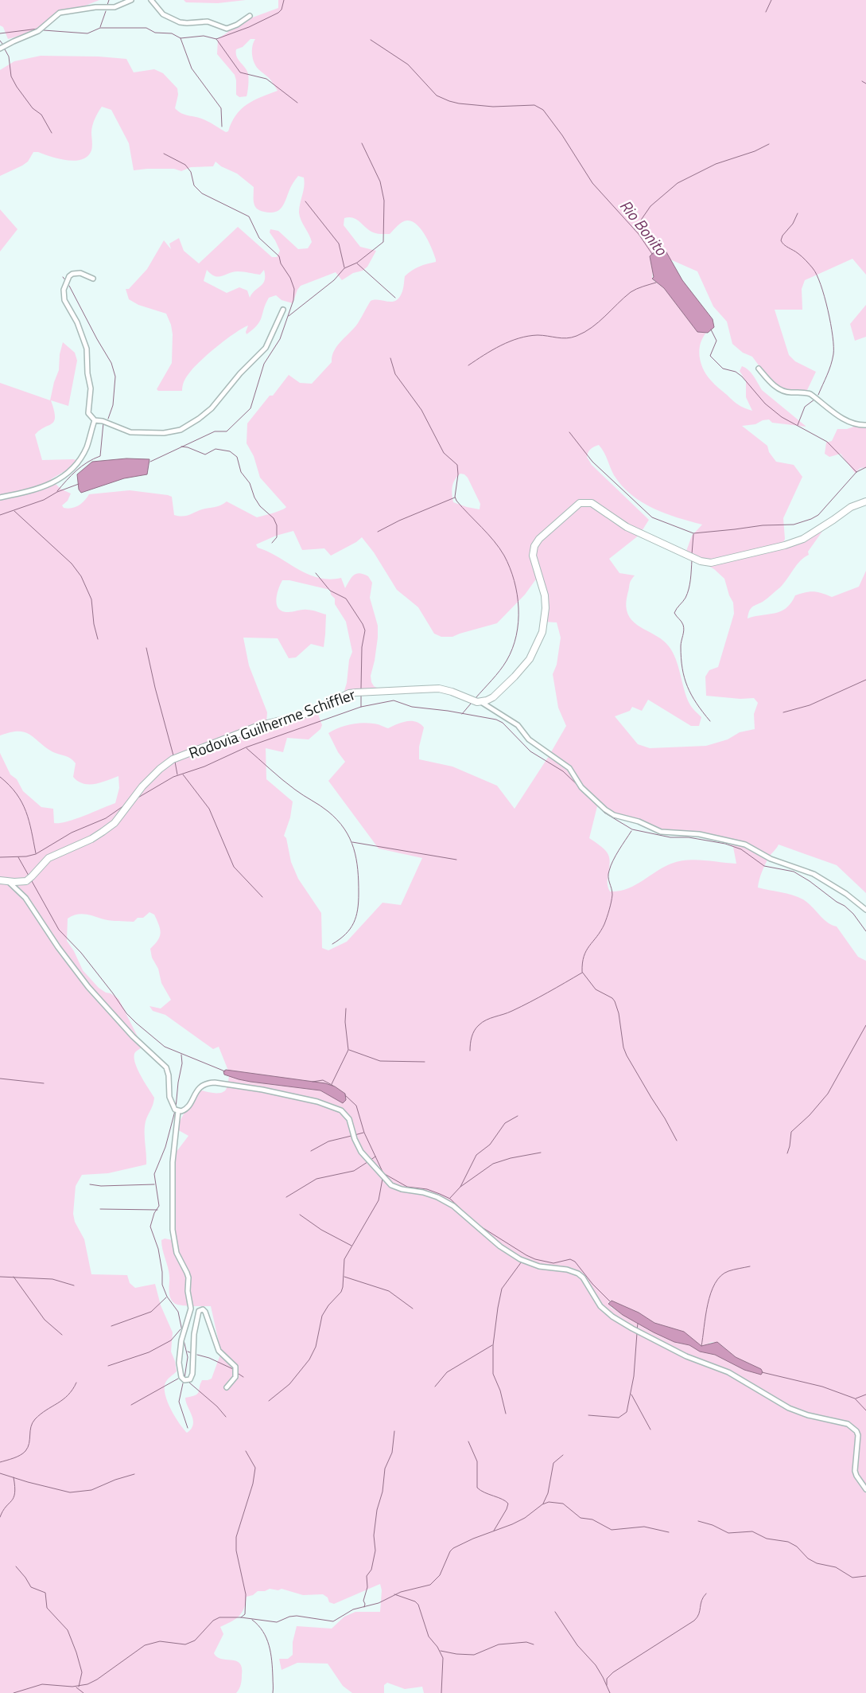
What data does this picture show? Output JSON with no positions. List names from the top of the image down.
{
  "streets": {
    "street": ["Rodovia Guilherme Schiffler"]
  },
  "water": ["Rio Bonito"]
}
